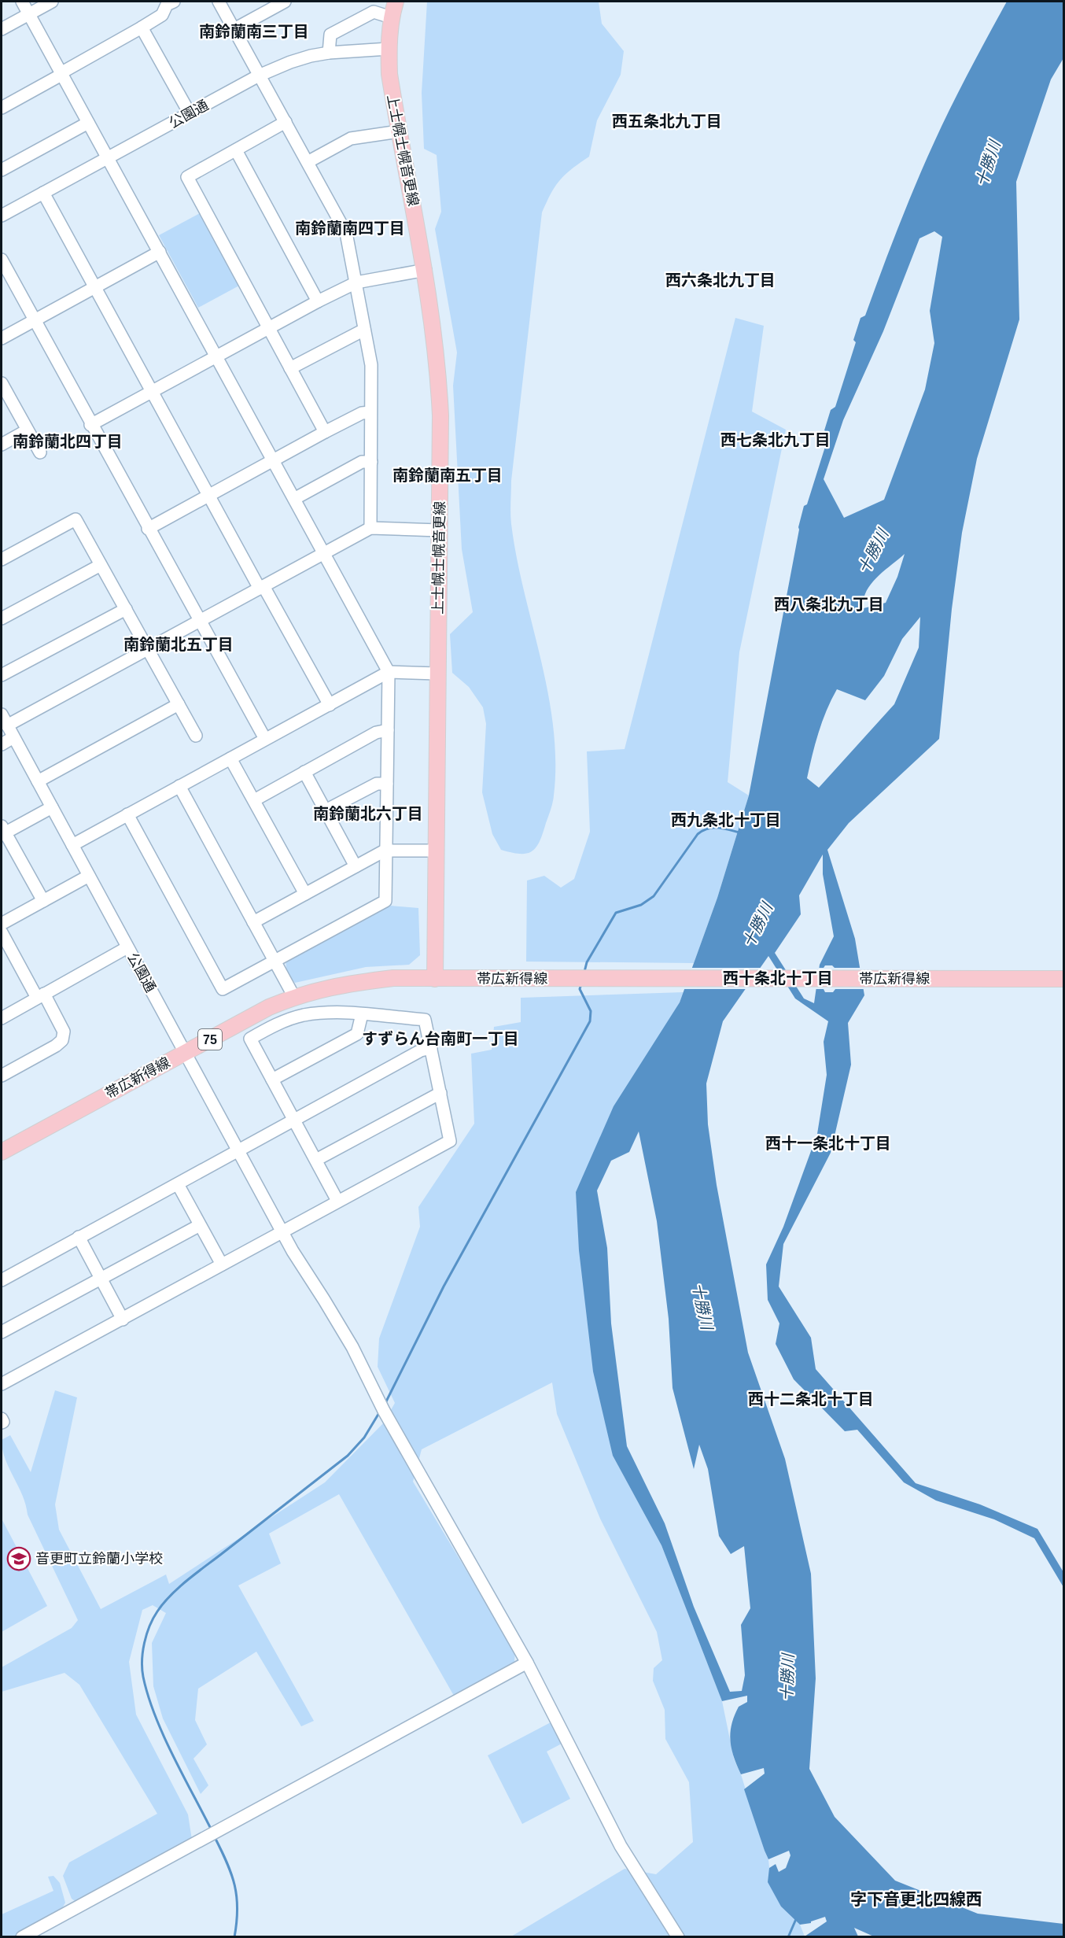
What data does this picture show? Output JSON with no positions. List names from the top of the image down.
{
  "streets": {
    "main road": ["上士幌士幌音更線", "帯広新得線", "75"],
    "street": ["公園通"]
  },
  "crossings": [
    ["公園通", "上士幌士幌音更線"],
    ["公園通", "帯広新得線"],
    ["上士幌士幌音更線", "帯広新得線"]
  ],
  "districts": [
    "南鈴蘭南三丁目",
    "西五条北九丁目",
    "南鈴蘭南四丁目",
    "西六条北九丁目",
    "西七条北九丁目",
    "南鈴蘭北四丁目",
    "南鈴蘭南五丁目",
    "西八条北九丁目",
    "南鈴蘭北五丁目",
    "南鈴蘭北六丁目",
    "西九条北十丁目",
    "西十条北十丁目",
    "すずらん台南町一丁目",
    "西十一条北十丁目",
    "西十二条北十丁目",
    "字下音更北四線西"
  ],
  "water": ["十勝川"],
  "places": {
    "school or university": ["音更町立鈴蘭小学校"]
  }
}
